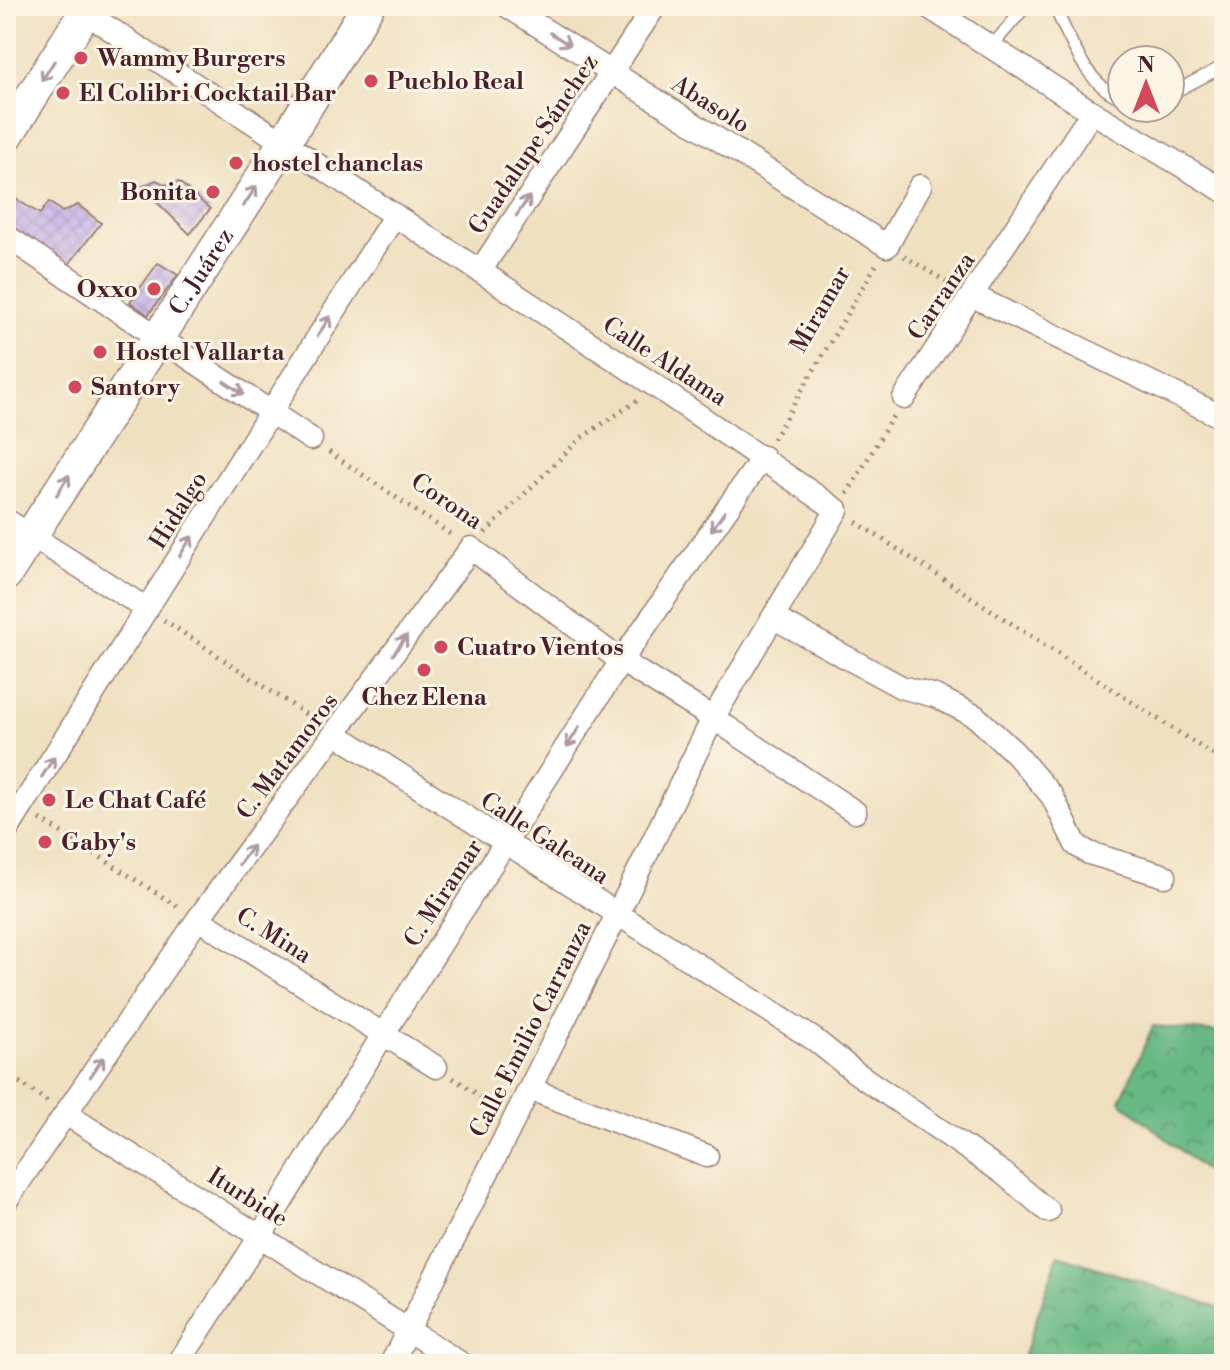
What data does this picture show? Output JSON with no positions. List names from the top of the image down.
{
  "streets": {
    "main road": ["C. Juárez"],
    "street": [
      "Abasolo",
      "Guadalupe Sánchez",
      "Carranza",
      "Calle Aldama",
      "Corona",
      "Hidalgo",
      "C. Matamoros",
      "Calle Galeana",
      "C. Miramar",
      "C. Mina",
      "Calle Emilio Carranza",
      "Iturbide"
    ],
    "path": ["Miramar"]
  },
  "crossings": [
    ["Abasolo", "Guadalupe Sánchez"],
    ["Abasolo", "Miramar"],
    ["Guadalupe Sánchez", "Calle Aldama"],
    ["C. Juárez", "Calle Aldama"],
    ["Miramar", "Calle Aldama"],
    ["Miramar", "C. Miramar"],
    ["Calle Aldama", "Hidalgo"],
    ["Calle Aldama", "C. Miramar"],
    ["Calle Aldama", "Calle Emilio Carranza"],
    ["Corona", "C. Matamoros"],
    ["Corona", "C. Miramar"],
    ["Corona", "Calle Emilio Carranza"],
    ["Hidalgo", "C. Mina"],
    ["C. Matamoros", "Calle Galeana"],
    ["C. Matamoros", "C. Mina"],
    ["C. Matamoros", "Iturbide"],
    ["Calle Galeana", "C. Miramar"],
    ["Calle Galeana", "Calle Emilio Carranza"],
    ["C. Miramar", "C. Mina"],
    ["C. Miramar", "Iturbide"],
    ["Calle Emilio Carranza", "Iturbide"]
  ],
  "one_way": [
    "Guadalupe Sánchez",
    "Hidalgo",
    "C. Matamoros",
    "C. Miramar"
  ],
  "places": [
    "Wammy Burgers",
    "Pueblo Real",
    "El Colibri Cocktail Bar",
    "hostel chanclas",
    "Bonita",
    "Oxxo",
    "Hostel Vallarta",
    "Santory",
    "Cuatro Vientos",
    "Chez Elena",
    "Le Chat Café",
    "Gaby's"
  ],
  "north": "top"
}
